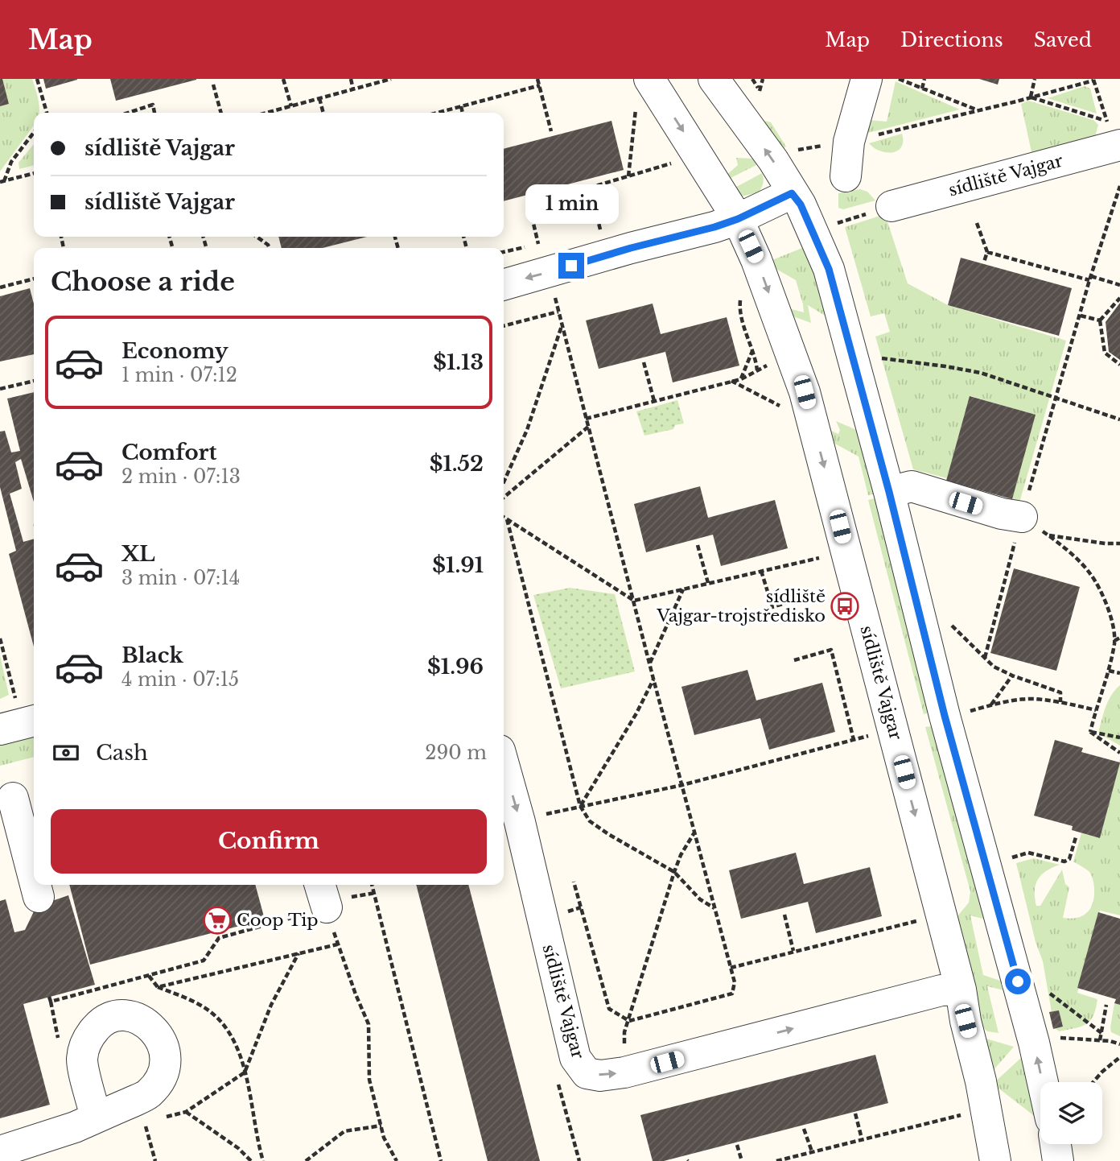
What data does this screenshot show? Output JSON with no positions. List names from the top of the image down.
{
  "streets": {
    "street": ["sídliště Vajgar"]
  },
  "places": {
    "bus stop": ["sídliště Vajgar-trojstředisko"],
    "supermarket": ["Coop Tip"]
  },
  "page": {
    "header": "Map",
    "nav": ["Map", "Directions", "Saved"],
    "banner": ["sídliště Vajgar", "sídliště Vajgar"],
    "bubble": "1 min",
    "heading": "Choose a ride",
    "list": [
      {
        "name": "Economy",
        "note": "1 min · 07:12",
        "value": "$1.13"
      },
      {
        "name": "Comfort",
        "note": "2 min · 07:13",
        "value": "$1.52"
      },
      {
        "name": "XL",
        "note": "3 min · 07:14",
        "value": "$1.91"
      },
      {
        "name": "Black",
        "note": "4 min · 07:15",
        "value": "$1.96"
      }
    ],
    "pay": ["Cash", "290 m"],
    "buttons": "Confirm"
  }
}
